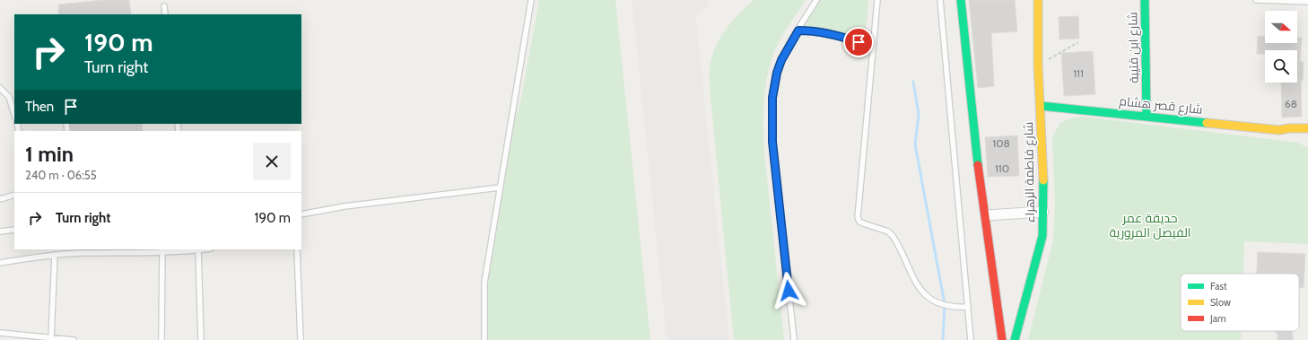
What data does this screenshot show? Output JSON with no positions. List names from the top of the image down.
{
  "streets": {
    "street": ["شارع ابن قتيبة", "شارع قصر هشام", "شارع فاطمة الزهراء"]
  },
  "crossings": [
    ["شارع ابن قتيبة", "شارع قصر هشام"],
    ["شارع قصر هشام", "شارع فاطمة الزهراء"]
  ],
  "parks": ["حديقة عمر الفيصل المرورية"],
  "house_numbers": [
    "111",
    "68",
    "108",
    "110"
  ],
  "legend": ["Fast", "Slow", "Jam"],
  "north": "right",
  "page": {
    "turn": ["190 m", "Turn right"],
    "then": "Then",
    "heading": ["1 min", "240 m · 06:55"],
    "list": [
      {
        "name": "Turn right",
        "value": "190 m"
      }
    ]
  }
}
